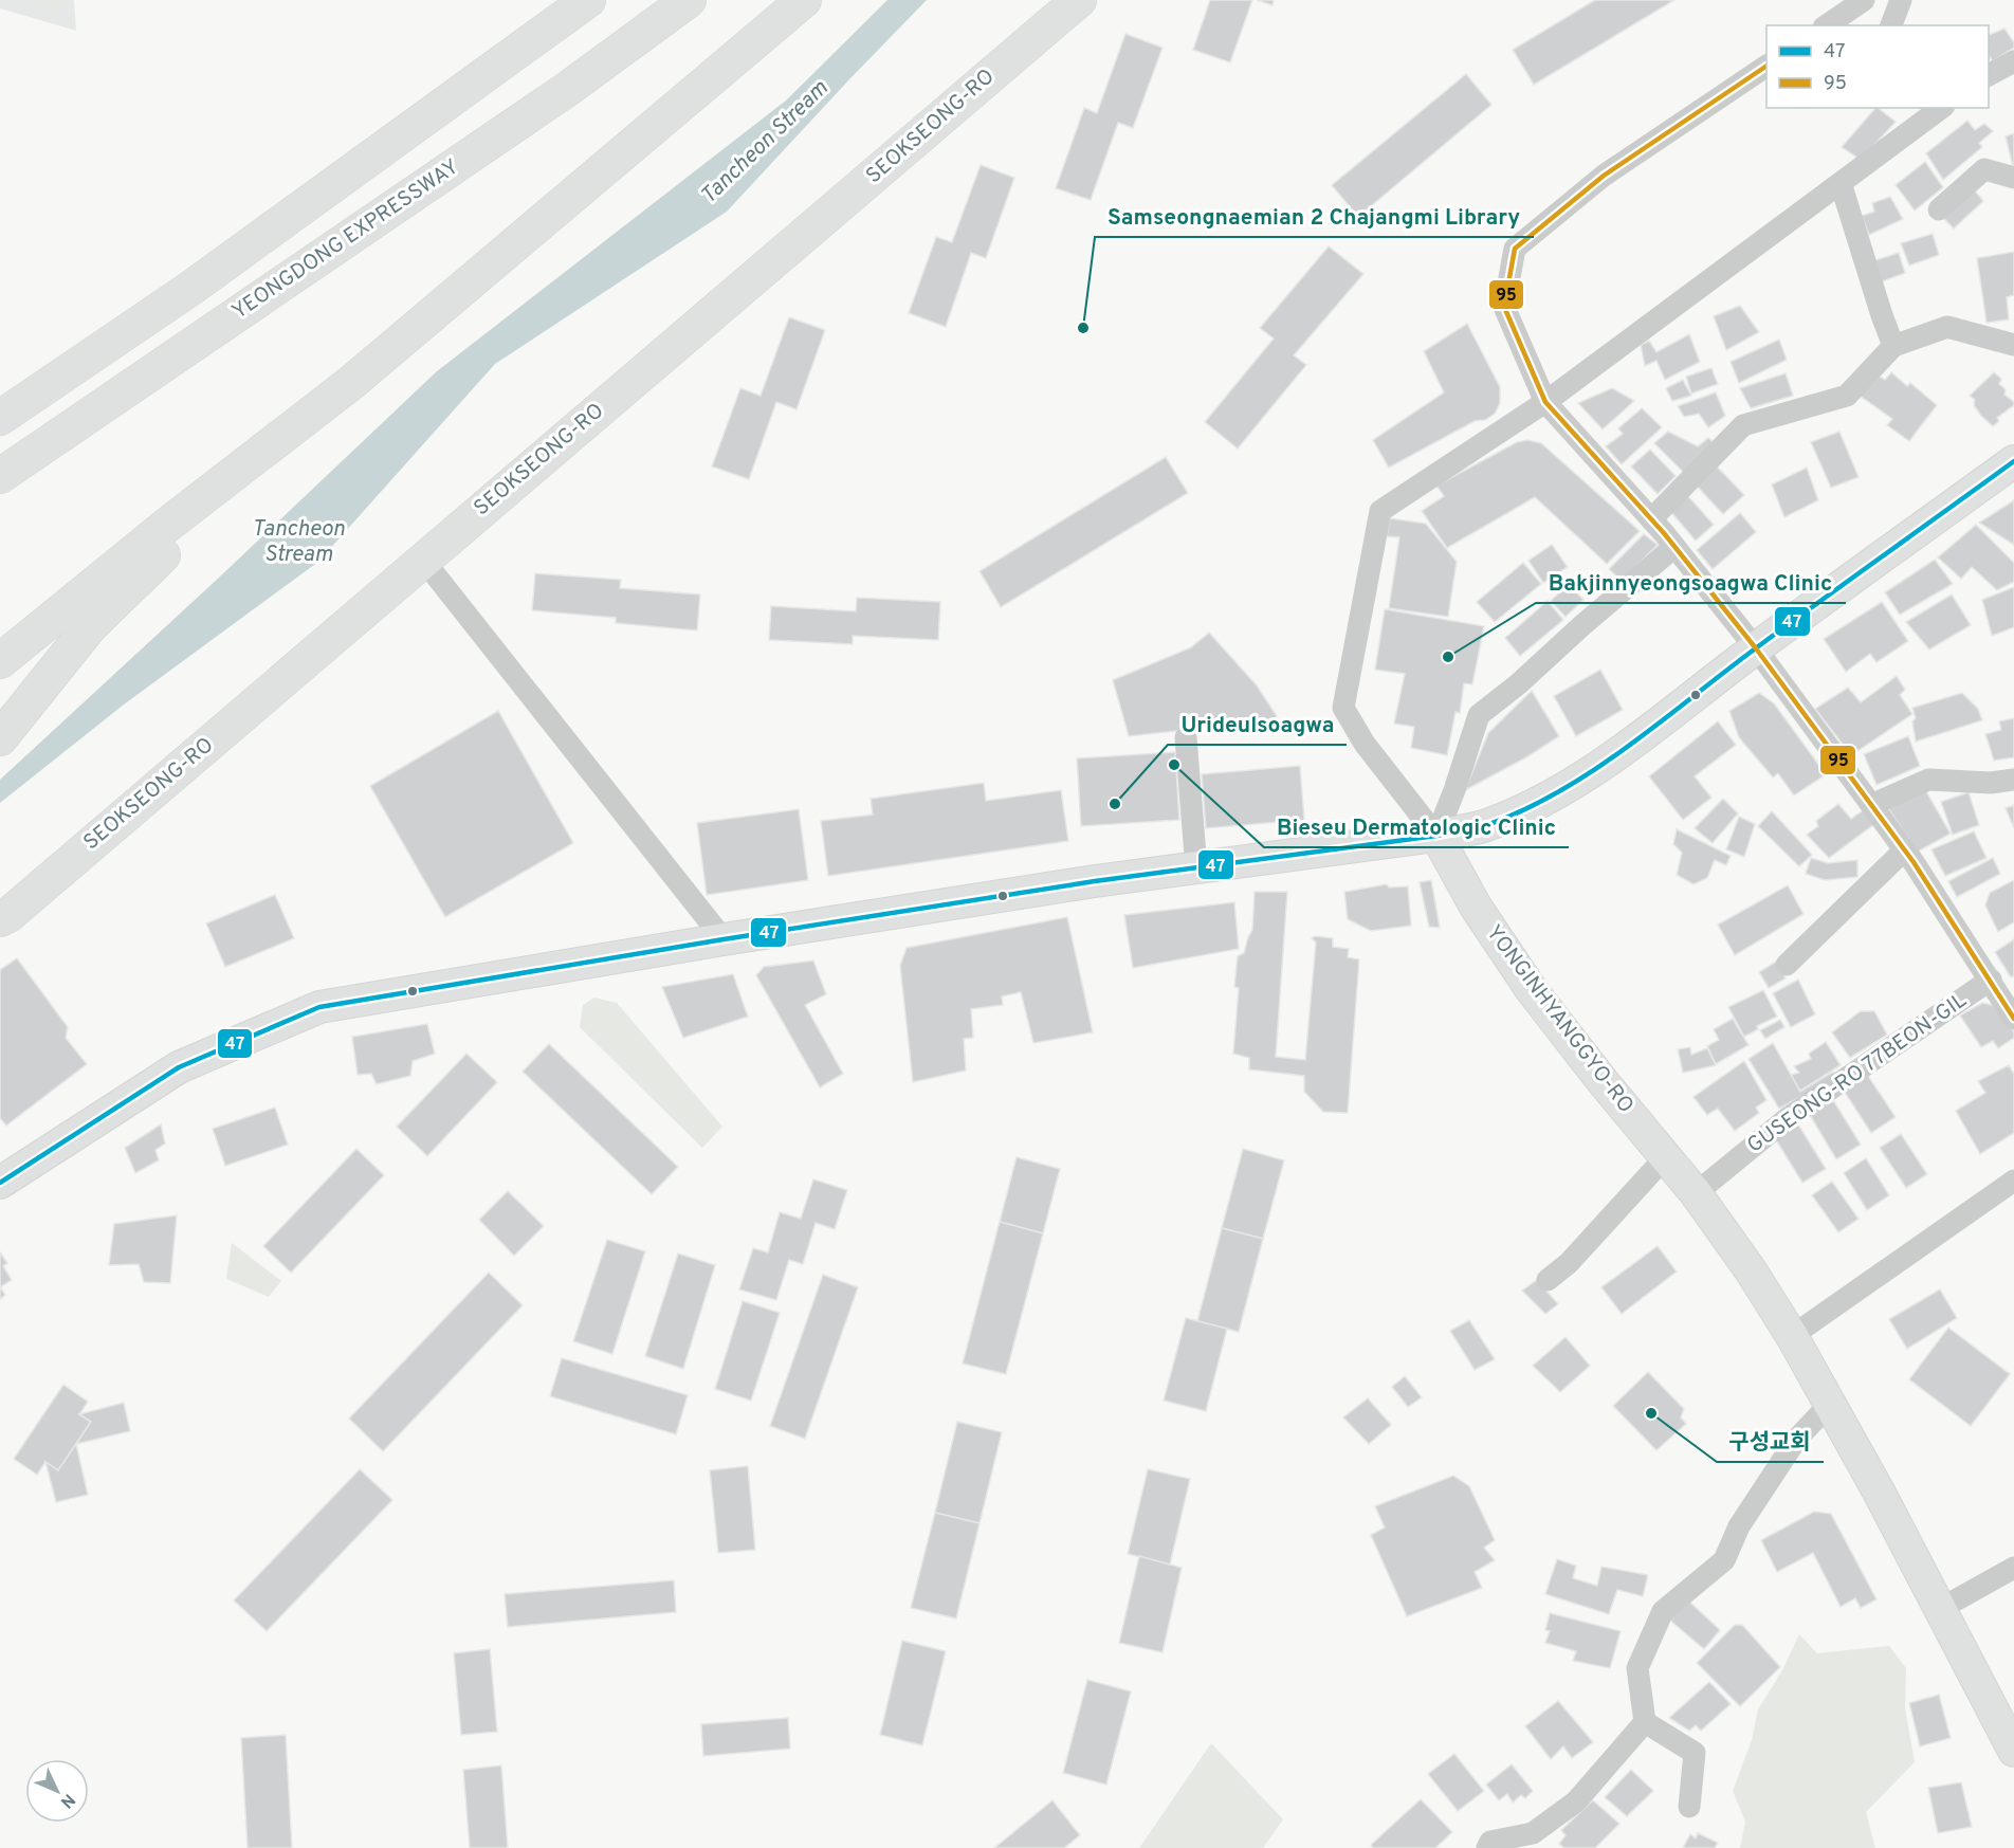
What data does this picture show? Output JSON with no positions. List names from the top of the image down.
{
  "streets": {
    "highway": ["SEOKSEONG-RO", "YEONGDONG EXPRESSWAY"],
    "main road": ["YONGINHYANGGYO-RO"],
    "street": ["GUSEONG-RO 77BEON-GIL"]
  },
  "crossings": [
    ["YONGINHYANGGYO-RO", "GUSEONG-RO 77BEON-GIL"]
  ],
  "water": ["Tancheon Stream"],
  "places": [
    "Samseongnaemian 2 Chajangmi Library",
    "Bakjinnyeongsoagwa Clinic",
    "Bieseu Dermatologic Clinic",
    "Urideulsoagwa",
    "구성교회"
  ],
  "lines": ["transit line 95", "transit line 47"],
  "legend": ["47", "95"],
  "north": "bottom right"
}
